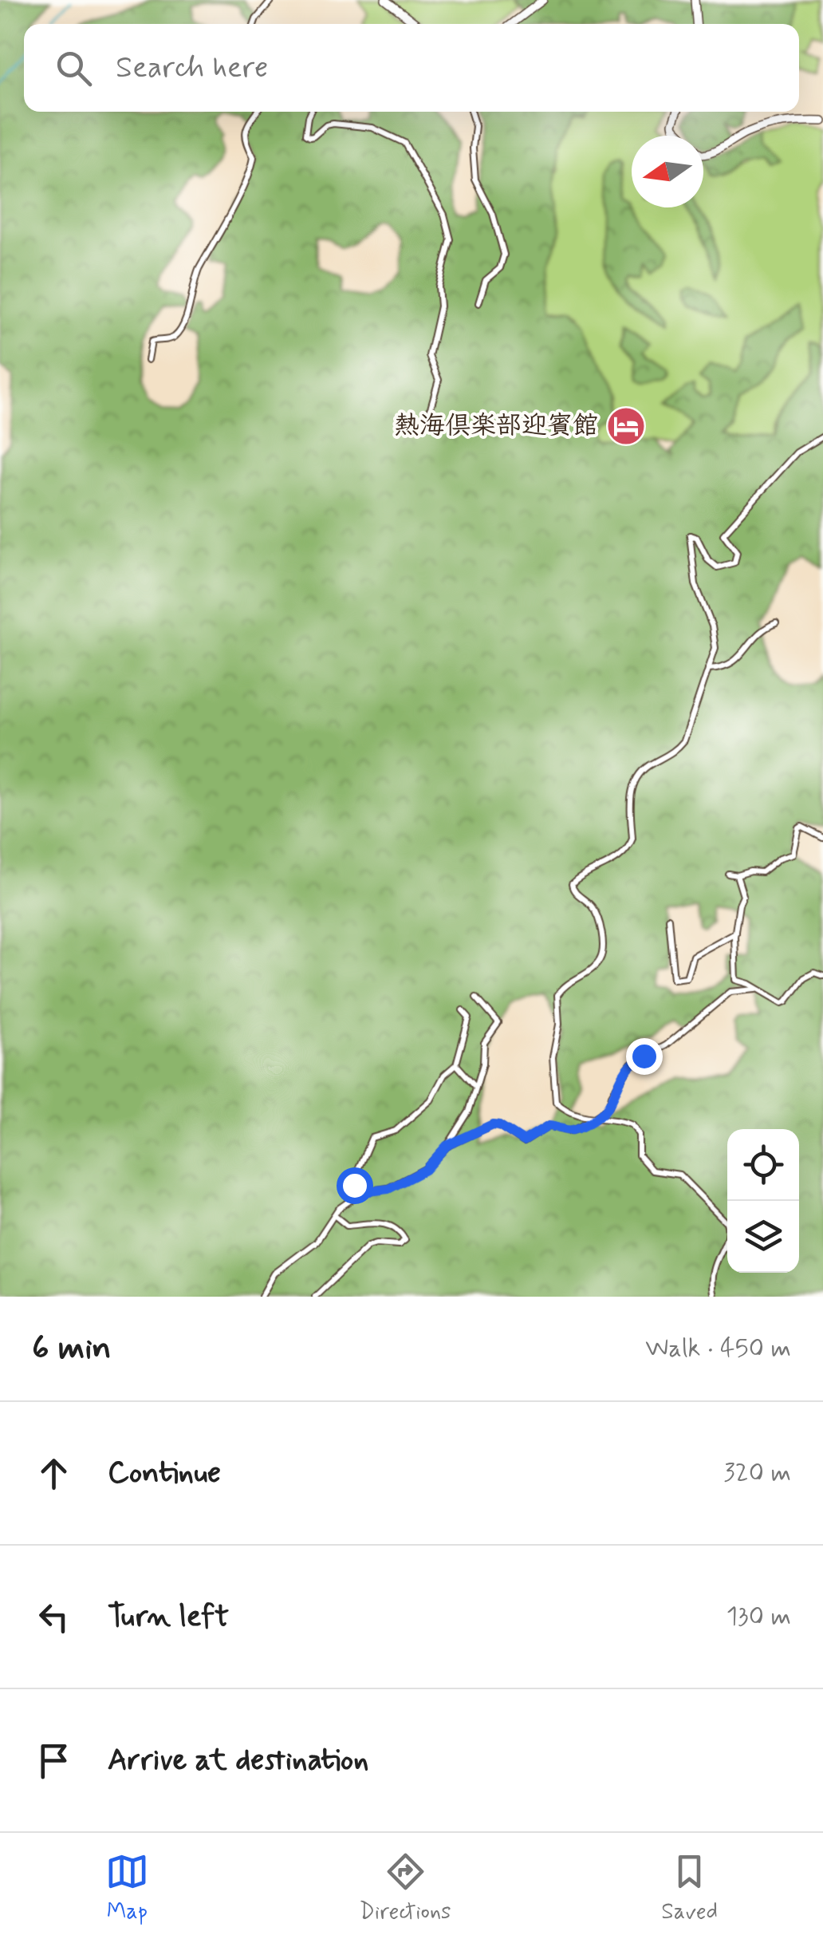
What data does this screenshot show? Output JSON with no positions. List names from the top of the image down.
{
  "places": {
    "hotel": ["熱海倶楽部迎賓館"]
  },
  "north": "left",
  "page": {
    "search": "Search here",
    "heading": ["6 min", "Walk · 450 m"],
    "list": [
      ["Continue", "320 m"],
      ["Turn left", "130 m"],
      "Arrive at destination"
    ],
    "nav": ["Map", "Directions", "Saved"]
  }
}
